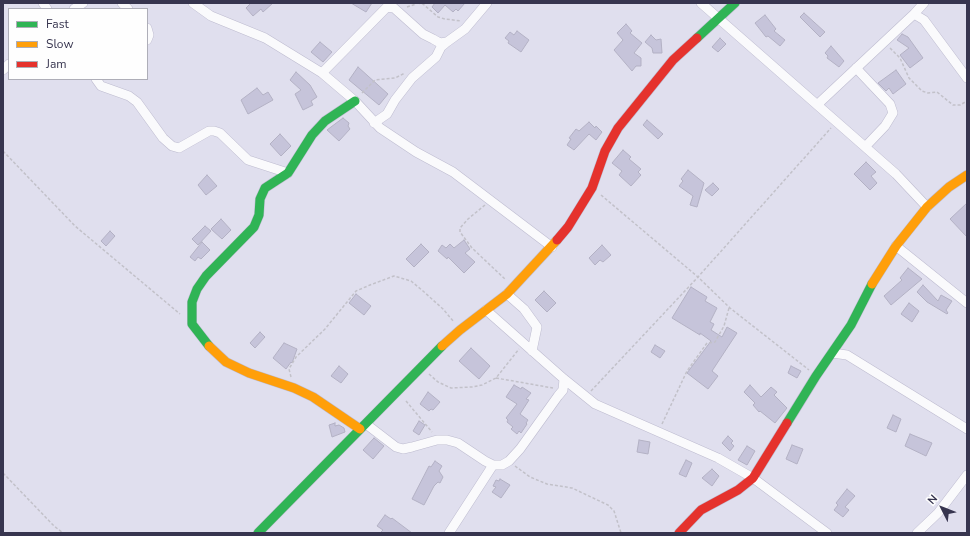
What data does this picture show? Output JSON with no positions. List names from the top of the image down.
{
  "legend": ["Fast", "Slow", "Jam"],
  "north": "top left"
}
